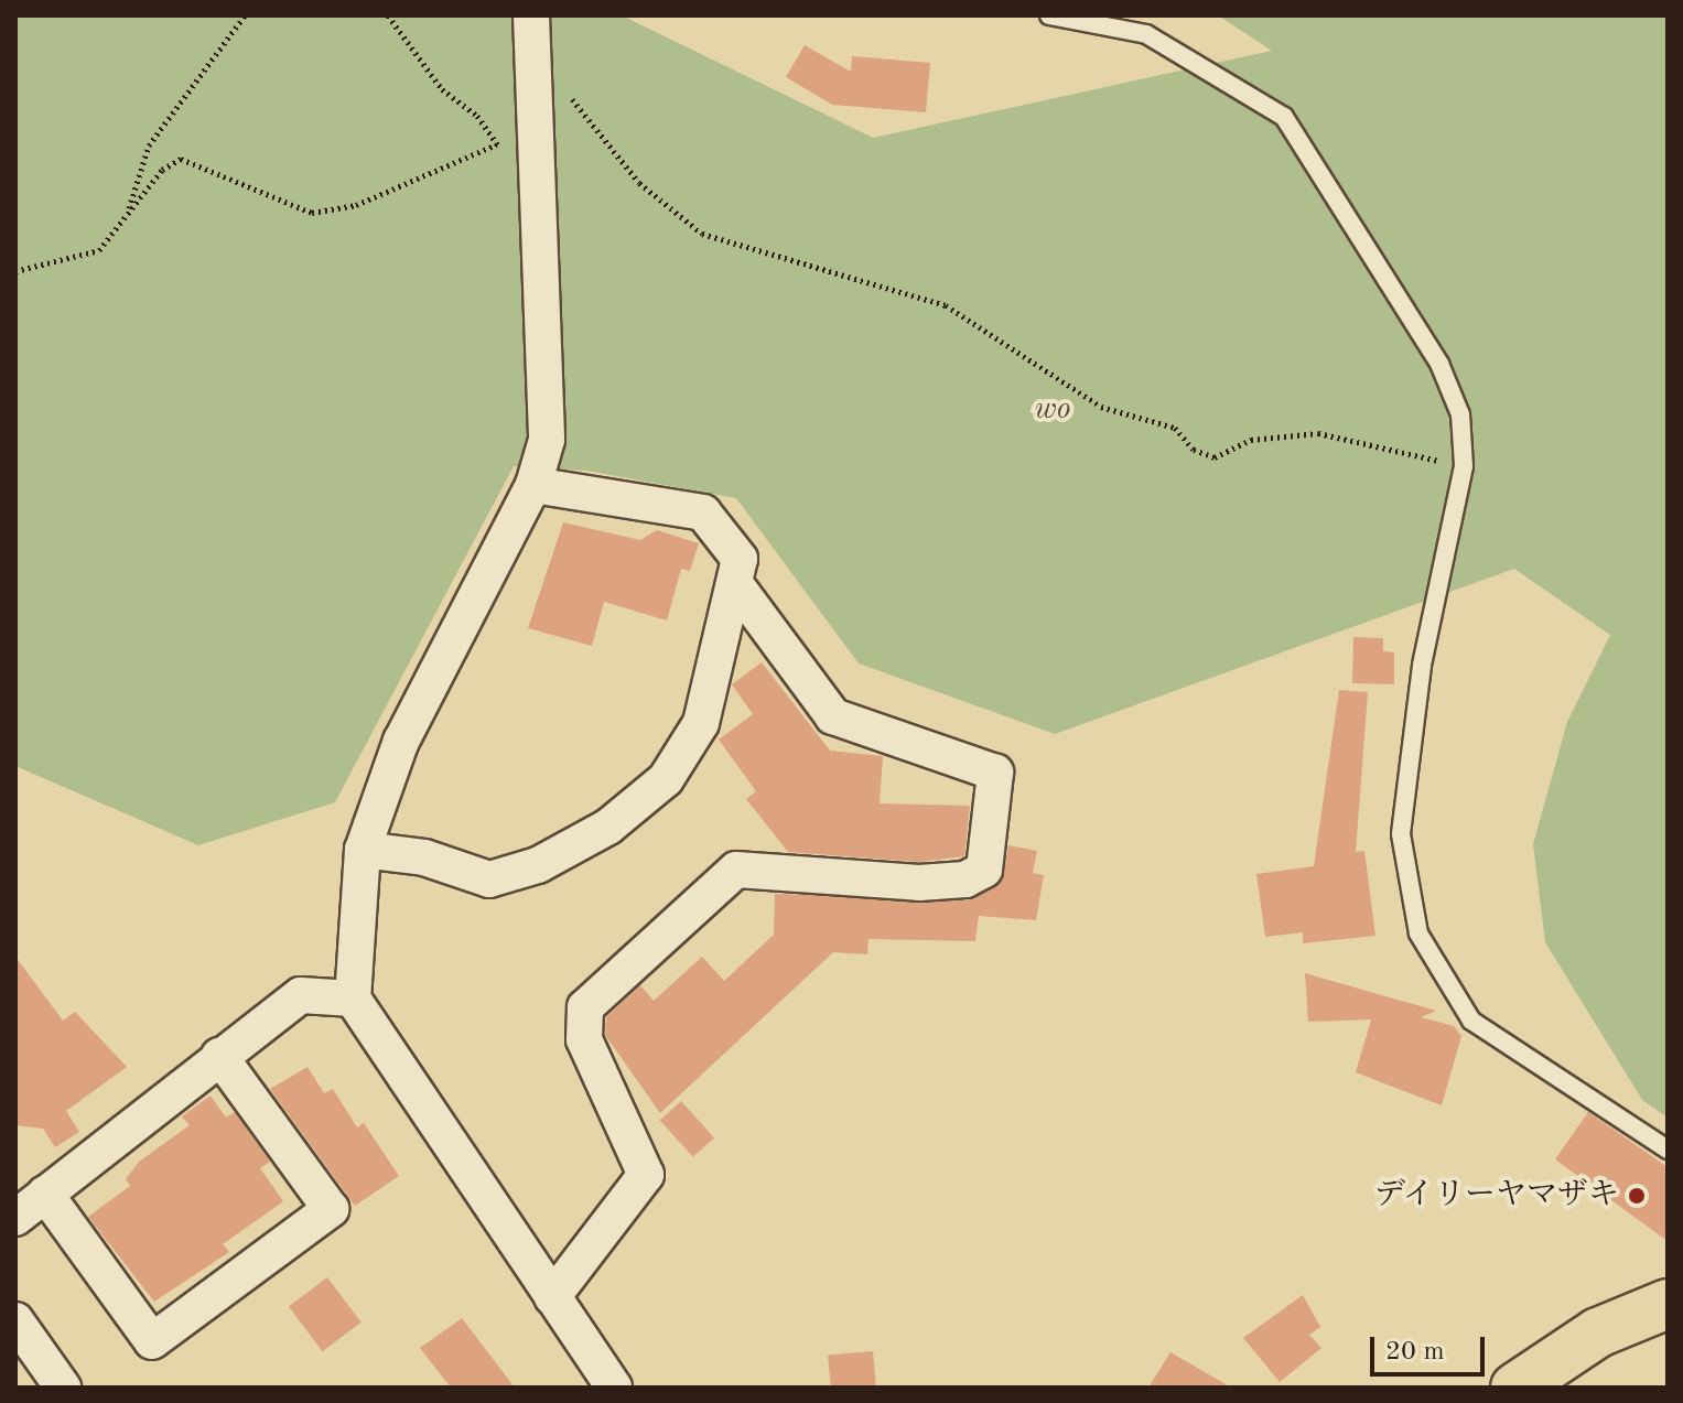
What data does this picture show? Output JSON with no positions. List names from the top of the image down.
{
  "parks": ["wo"],
  "places": ["デイリーヤマザキ"],
  "scale_bar": "20 m"
}
